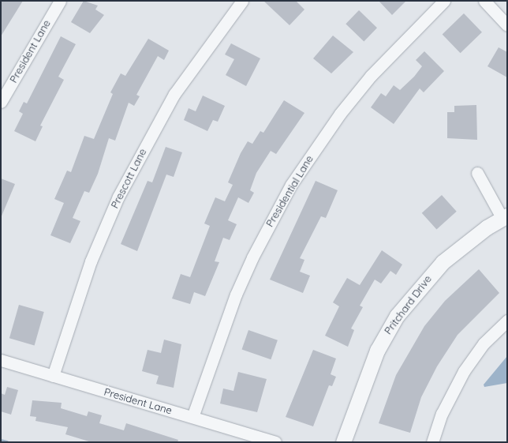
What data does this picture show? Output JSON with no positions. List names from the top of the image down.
{
  "streets": {
    "street": [
      "President Lane",
      "Prescott Lane",
      "Presidential Lane",
      "Pritchard Drive"
    ]
  },
  "crossings": [
    ["President Lane", "Prescott Lane"],
    ["President Lane", "Presidential Lane"]
  ]
}
